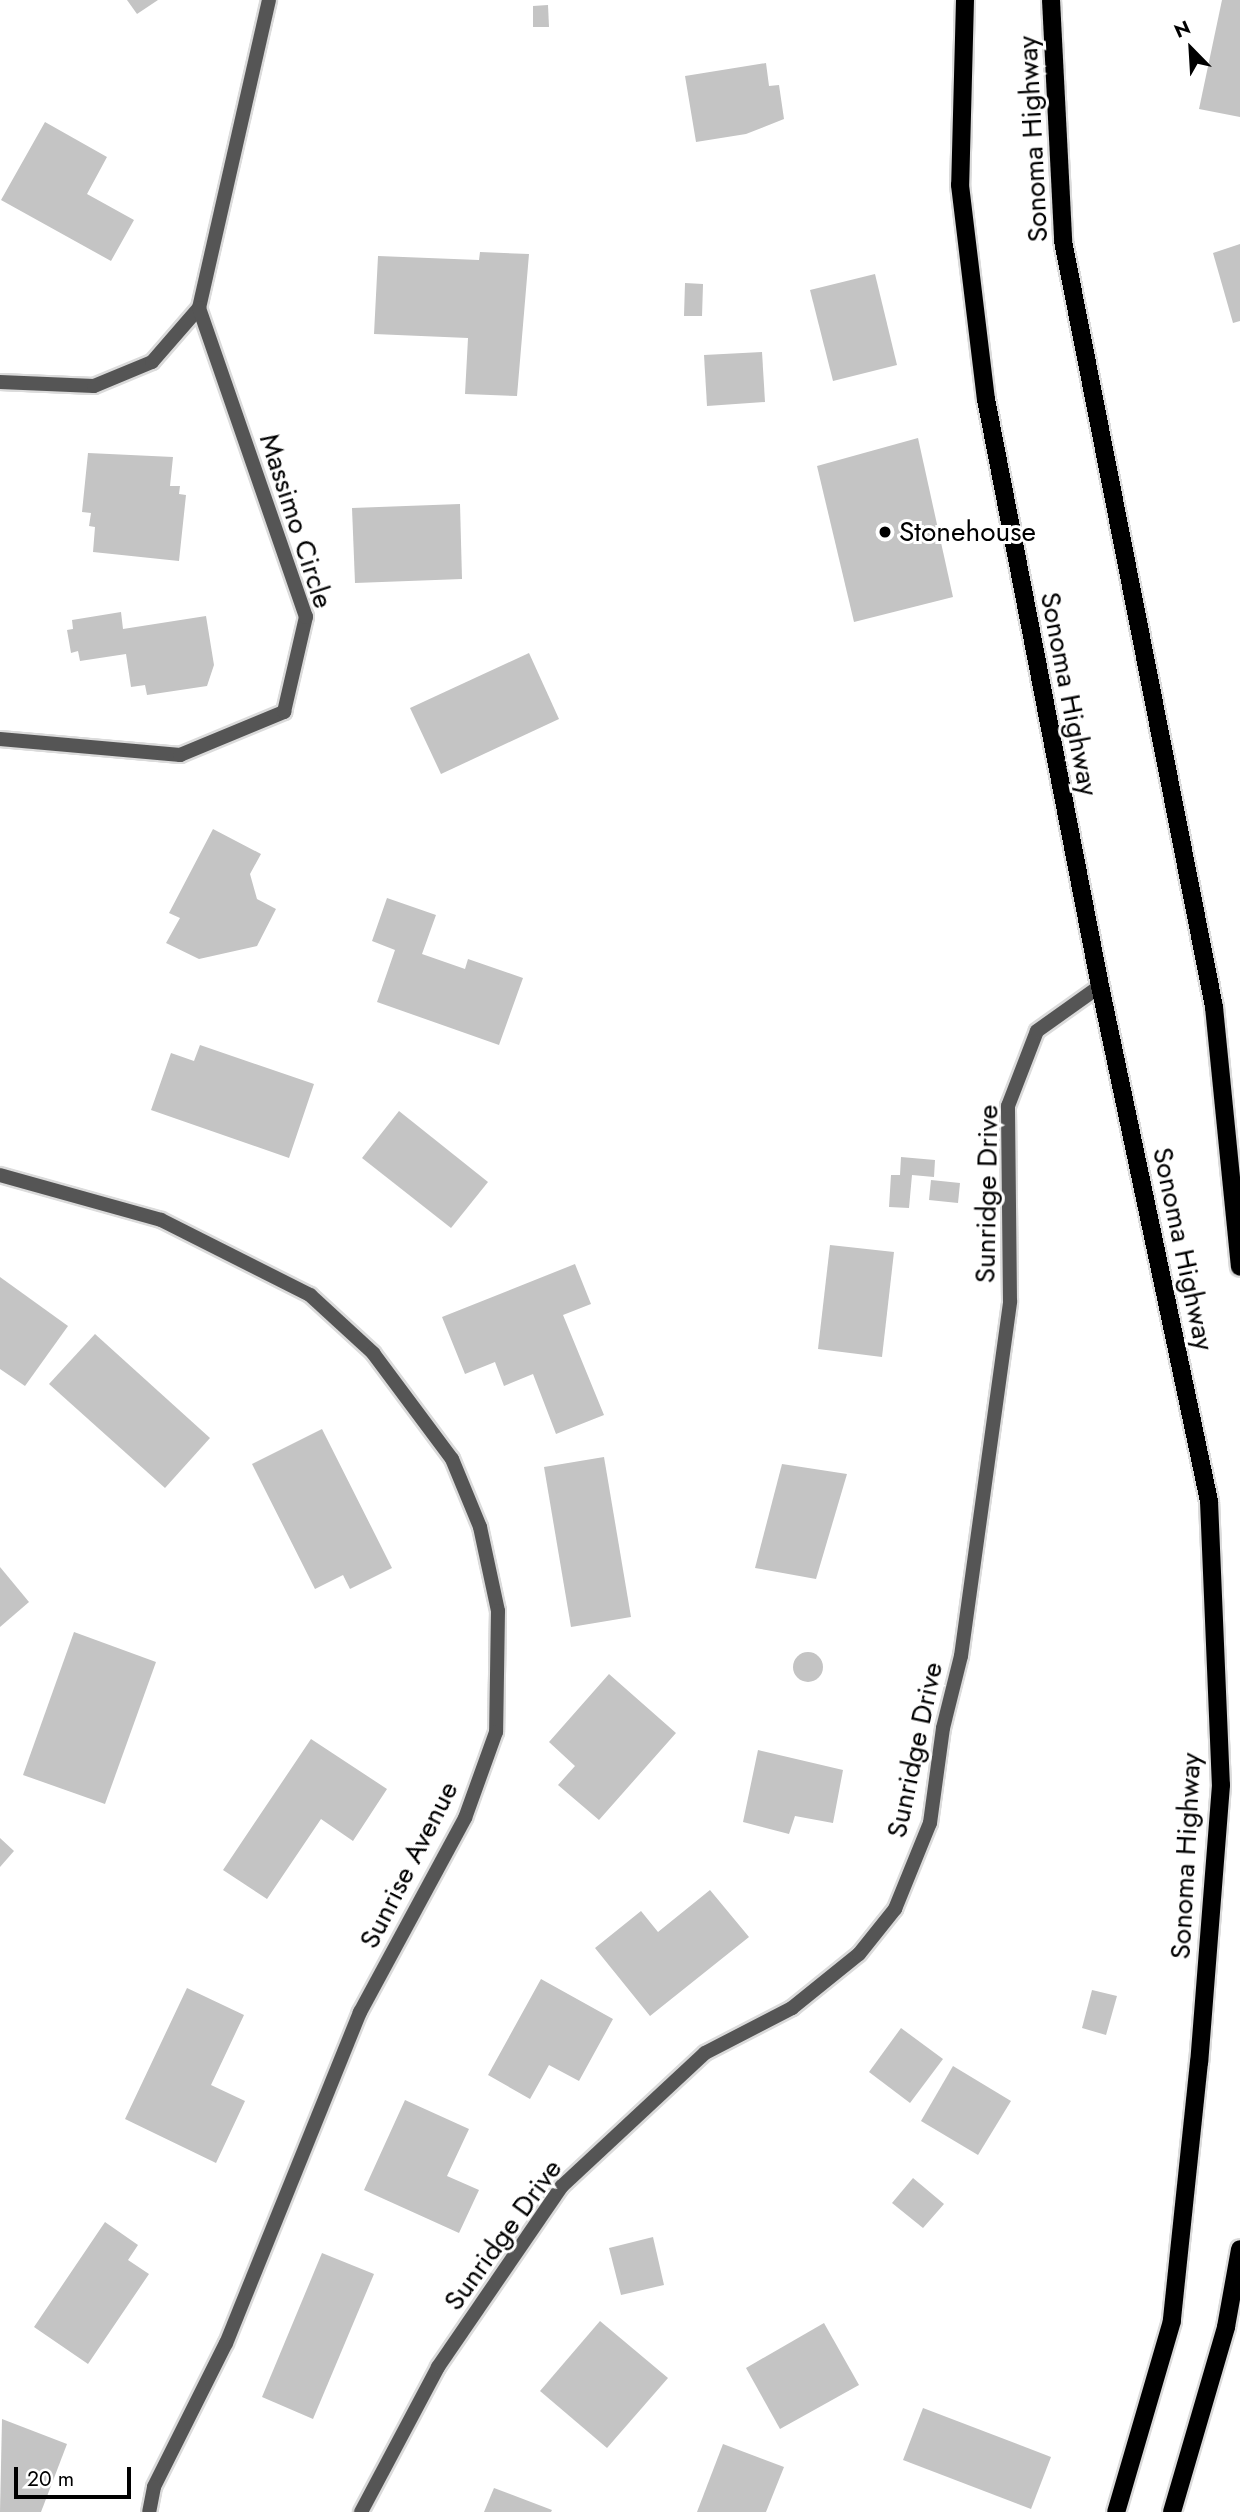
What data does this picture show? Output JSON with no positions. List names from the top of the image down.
{
  "streets": {
    "main road": ["Sonoma Highway"],
    "street": ["Massimo Circle", "Sunridge Drive", "Sunrise Avenue"]
  },
  "crossings": [
    ["Sonoma Highway", "Sunridge Drive"]
  ],
  "places": ["Stonehouse"],
  "scale_bar": "20 m",
  "north": "top left"
}
